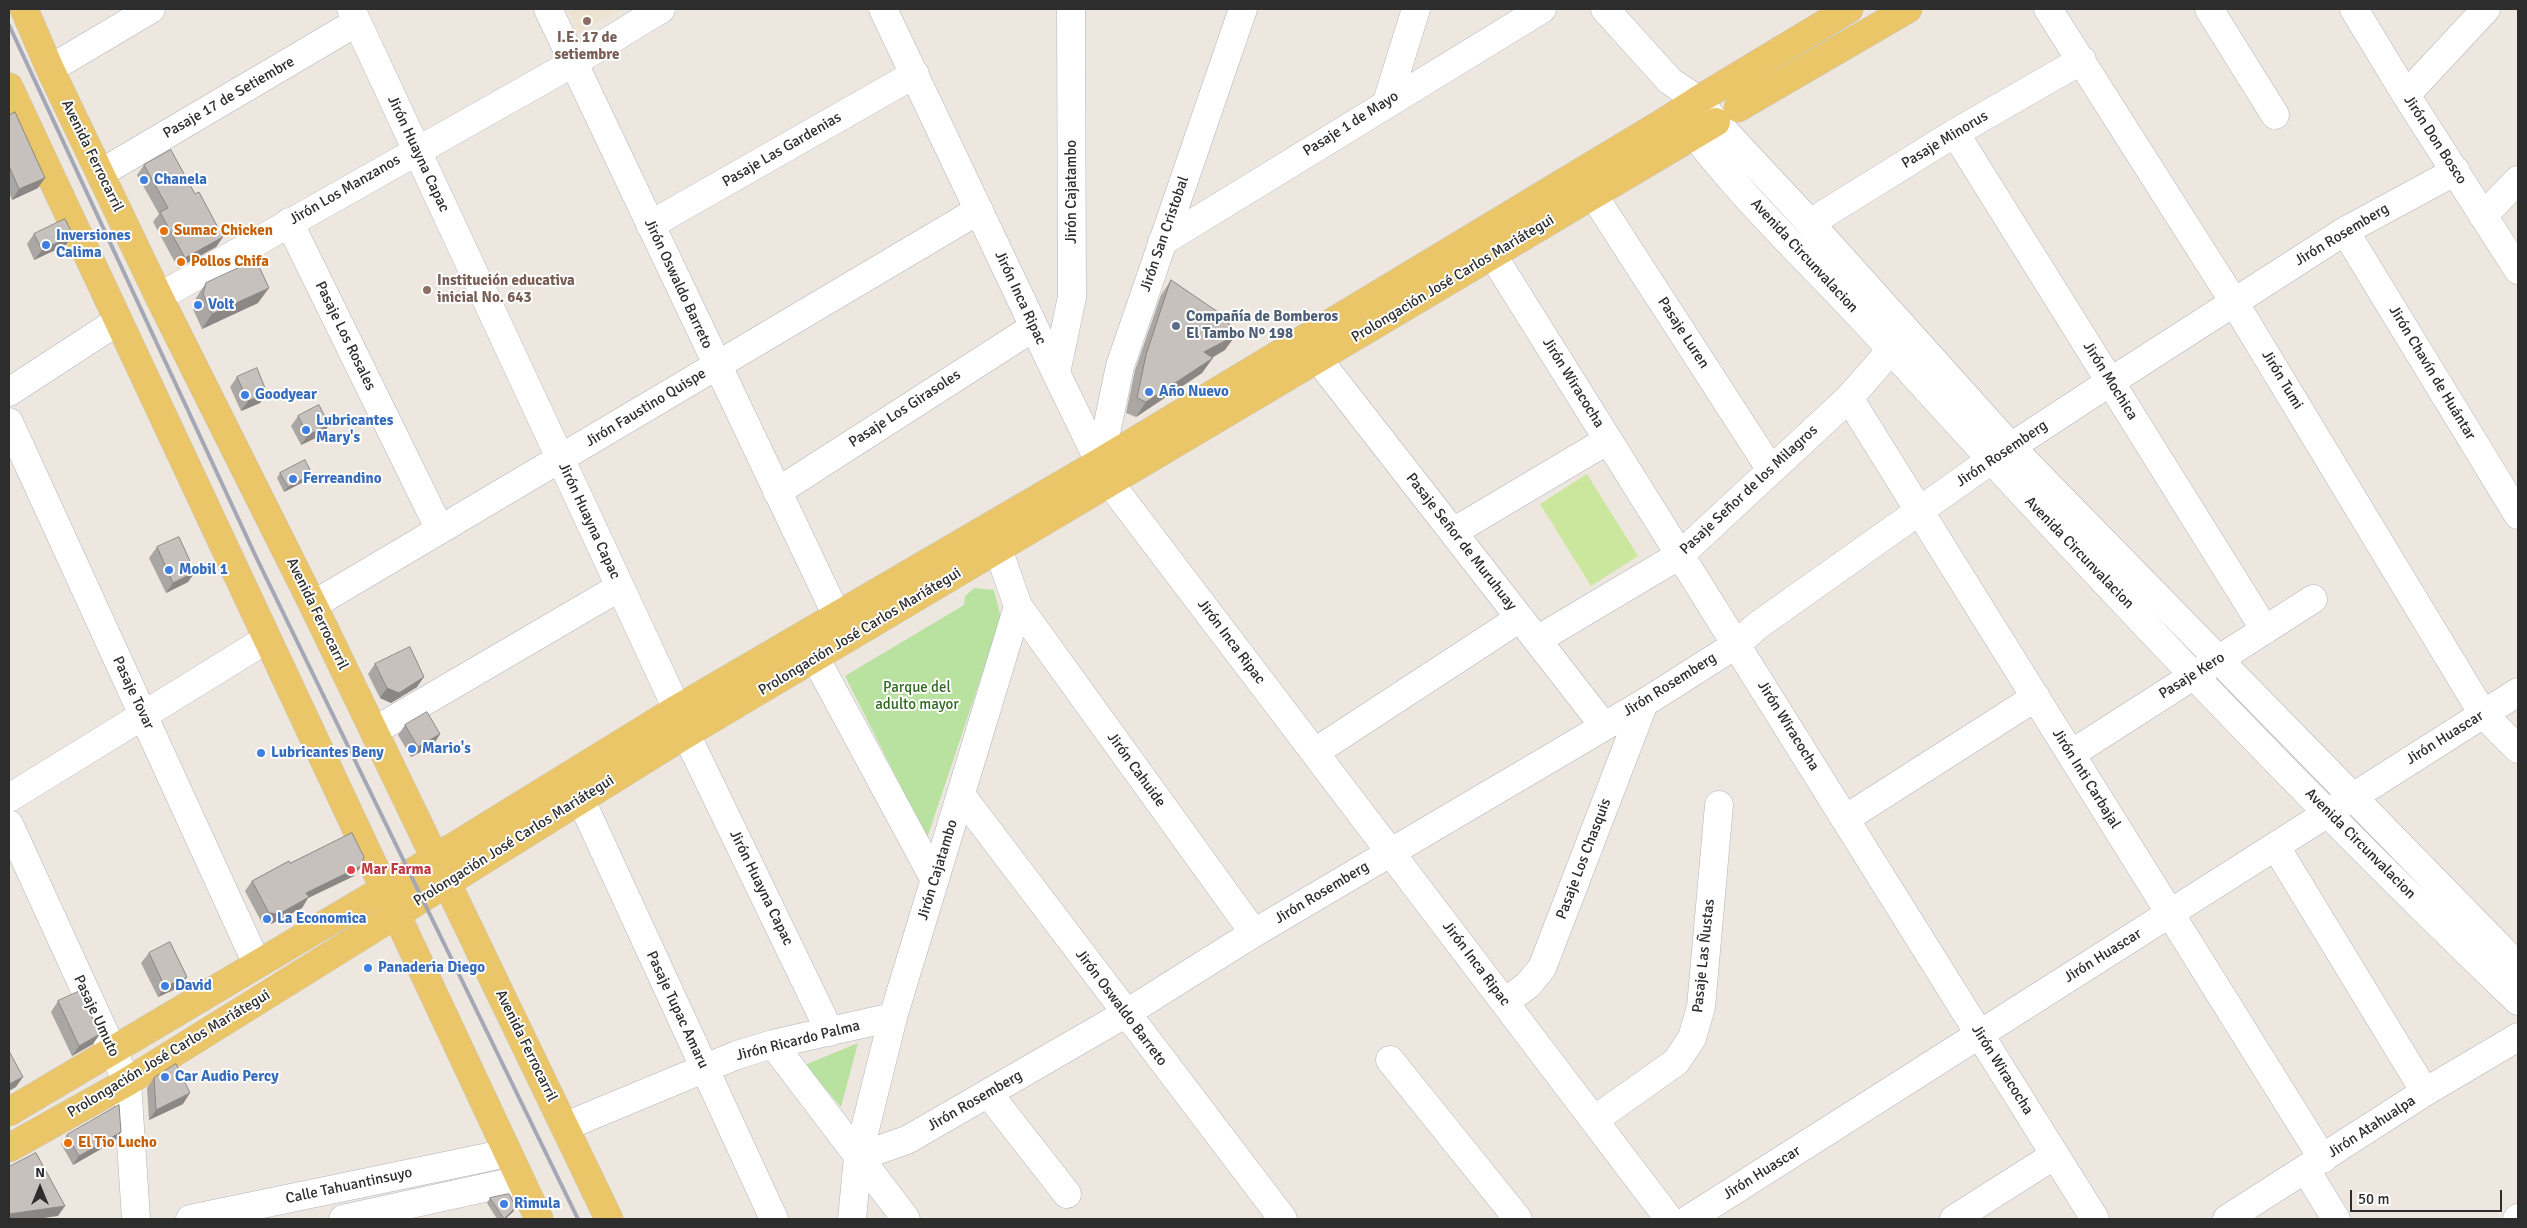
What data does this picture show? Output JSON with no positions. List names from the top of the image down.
{
  "streets": {
    "main road": ["Avenida Ferrocarril", "Prolongación José Carlos Mariátegui"],
    "street": [
      "Pasaje 17 de Setiembre",
      "Pasaje 1 de Mayo",
      "Pasaje Minorus",
      "Jirón Don Bosco",
      "Pasaje Las Gardenias",
      "Jirón Huayna Capac",
      "Jirón Los Manzanos",
      "Jirón Cajatambo",
      "Jirón San Cristobal",
      "Jirón Rosemberg",
      "Avenida Circunvalacion",
      "Jirón Oswaldo Barreto",
      "Jirón Inca Ripac",
      "Pasaje Luren",
      "Pasaje Los Rosales",
      "Jirón Chavín de Huántar",
      "Jirón Tumi",
      "Jirón Mochica",
      "Jirón Wiracocha",
      "Jirón Faustino Quispe",
      "Pasaje Los Girasoles",
      "Pasaje Señor de los Milagros",
      "Pasaje Señor de Muruhuay",
      "Pasaje Kero",
      "Pasaje Tovar",
      "Jirón Huascar",
      "Jirón Cahuide",
      "Jirón Inti Carbajal",
      "Pasaje Los Chasquis",
      "Pasaje Las Ñustas",
      "Pasaje Tupac Amaru",
      "Pasaje Umuto",
      "Jirón Ricardo Palma",
      "Jirón Atahualpa",
      "Calle Tahuantinsuyo"
    ]
  },
  "crossings": [
    ["Pasaje 17 de Setiembre", "Jirón Huayna Capac"],
    ["Pasaje 17 de Setiembre", "Avenida Ferrocarril"],
    ["Pasaje 1 de Mayo", "Jirón San Cristobal"],
    ["Pasaje Minorus", "Avenida Circunvalacion"],
    ["Pasaje Minorus", "Jirón Tumi"],
    ["Pasaje Minorus", "Jirón Mochica"],
    ["Jirón Don Bosco", "Jirón Rosemberg"],
    ["Pasaje Las Gardenias", "Jirón Oswaldo Barreto"],
    ["Pasaje Las Gardenias", "Jirón Inca Ripac"],
    ["Jirón Huayna Capac", "Jirón Los Manzanos"],
    ["Jirón Huayna Capac", "Prolongación José Carlos Mariátegui"],
    ["Jirón Huayna Capac", "Jirón Faustino Quispe"],
    ["Jirón Huayna Capac", "Jirón Ricardo Palma"],
    ["Avenida Ferrocarril", "Jirón Los Manzanos"],
    ["Avenida Ferrocarril", "Prolongación José Carlos Mariátegui"],
    ["Avenida Ferrocarril", "Jirón Faustino Quispe"],
    ["Avenida Ferrocarril", "Jirón Ricardo Palma"],
    ["Jirón Los Manzanos", "Jirón Oswaldo Barreto"],
    ["Jirón Los Manzanos", "Pasaje Los Rosales"],
    ["Jirón Cajatambo", "Jirón Rosemberg"],
    ["Jirón Cajatambo", "Jirón Oswaldo Barreto"],
    ["Jirón Cajatambo", "Jirón Inca Ripac"],
    ["Jirón Cajatambo", "Jirón Cahuide"],
    ["Jirón Cajatambo", "Jirón Ricardo Palma"],
    ["Jirón San Cristobal", "Prolongación José Carlos Mariátegui"],
    ["Jirón San Cristobal", "Jirón Inca Ripac"],
    ["Jirón Rosemberg", "Avenida Circunvalacion"],
    ["Jirón Rosemberg", "Jirón Oswaldo Barreto"],
    ["Jirón Rosemberg", "Jirón Inca Ripac"],
    ["Jirón Rosemberg", "Jirón Chavín de Huántar"],
    ["Jirón Rosemberg", "Jirón Tumi"],
    ["Jirón Rosemberg", "Jirón Mochica"],
    ["Jirón Rosemberg", "Jirón Wiracocha"],
    ["Jirón Rosemberg", "Pasaje Señor de Muruhuay"],
    ["Jirón Rosemberg", "Jirón Cahuide"],
    ["Jirón Rosemberg", "Jirón Inti Carbajal"],
    ["Jirón Rosemberg", "Pasaje Los Chasquis"],
    ["Avenida Circunvalacion", "Prolongación José Carlos Mariátegui"],
    ["Avenida Circunvalacion", "Pasaje Señor de los Milagros"],
    ["Avenida Circunvalacion", "Pasaje Kero"],
    ["Avenida Circunvalacion", "Jirón Huascar"],
    ["Prolongación José Carlos Mariátegui", "Jirón Oswaldo Barreto"],
    ["Prolongación José Carlos Mariátegui", "Jirón Inca Ripac"],
    ["Prolongación José Carlos Mariátegui", "Pasaje Luren"],
    ["Prolongación José Carlos Mariátegui", "Jirón Wiracocha"],
    ["Prolongación José Carlos Mariátegui", "Pasaje Señor de Muruhuay"],
    ["Prolongación José Carlos Mariátegui", "Pasaje Tovar"],
    ["Prolongación José Carlos Mariátegui", "Pasaje Tupac Amaru"],
    ["Prolongación José Carlos Mariátegui", "Pasaje Umuto"],
    ["Jirón Oswaldo Barreto", "Jirón Faustino Quispe"],
    ["Jirón Oswaldo Barreto", "Pasaje Los Girasoles"],
    ["Jirón Inca Ripac", "Jirón Faustino Quispe"],
    ["Jirón Inca Ripac", "Pasaje Los Girasoles"],
    ["Jirón Inca Ripac", "Pasaje Los Chasquis"],
    ["Jirón Inca Ripac", "Pasaje Las Ñustas"],
    ["Pasaje Luren", "Pasaje Señor de los Milagros"],
    ["Pasaje Los Rosales", "Jirón Faustino Quispe"],
    ["Jirón Tumi", "Jirón Huascar"],
    ["Jirón Mochica", "Pasaje Kero"],
    ["Jirón Wiracocha", "Pasaje Señor de los Milagros"],
    ["Jirón Wiracocha", "Jirón Huascar"],
    ["Pasaje Señor de los Milagros", "Pasaje Señor de Muruhuay"],
    ["Pasaje Señor de los Milagros", "Jirón Inti Carbajal"],
    ["Pasaje Kero", "Jirón Inti Carbajal"],
    ["Jirón Huascar", "Jirón Inti Carbajal"],
    ["Jirón Inti Carbajal", "Jirón Atahualpa"],
    ["Pasaje Tupac Amaru", "Jirón Ricardo Palma"]
  ],
  "parks": ["Parque del adulto mayor"],
  "places": [
    "I.E. 17 de setiembre",
    "Chanela",
    "Sumac Chicken",
    "Inversiones Calima",
    "Pollos Chifa",
    "Institución educativa inicial No. 643",
    "Volt",
    "Compañía de Bomberos El Tambo Nº 198",
    "Año Nuevo",
    "Goodyear",
    "Lubricantes Mary's",
    "Ferreandino",
    "Mobil 1",
    "Mario's",
    "Lubricantes Beny",
    "Mar Farma",
    "La Economica",
    "Panaderia Diego",
    "David",
    "Car Audio Percy",
    "El Tio Lucho",
    "Rimula"
  ],
  "scale_bar": "50 m",
  "north": "top"
}
